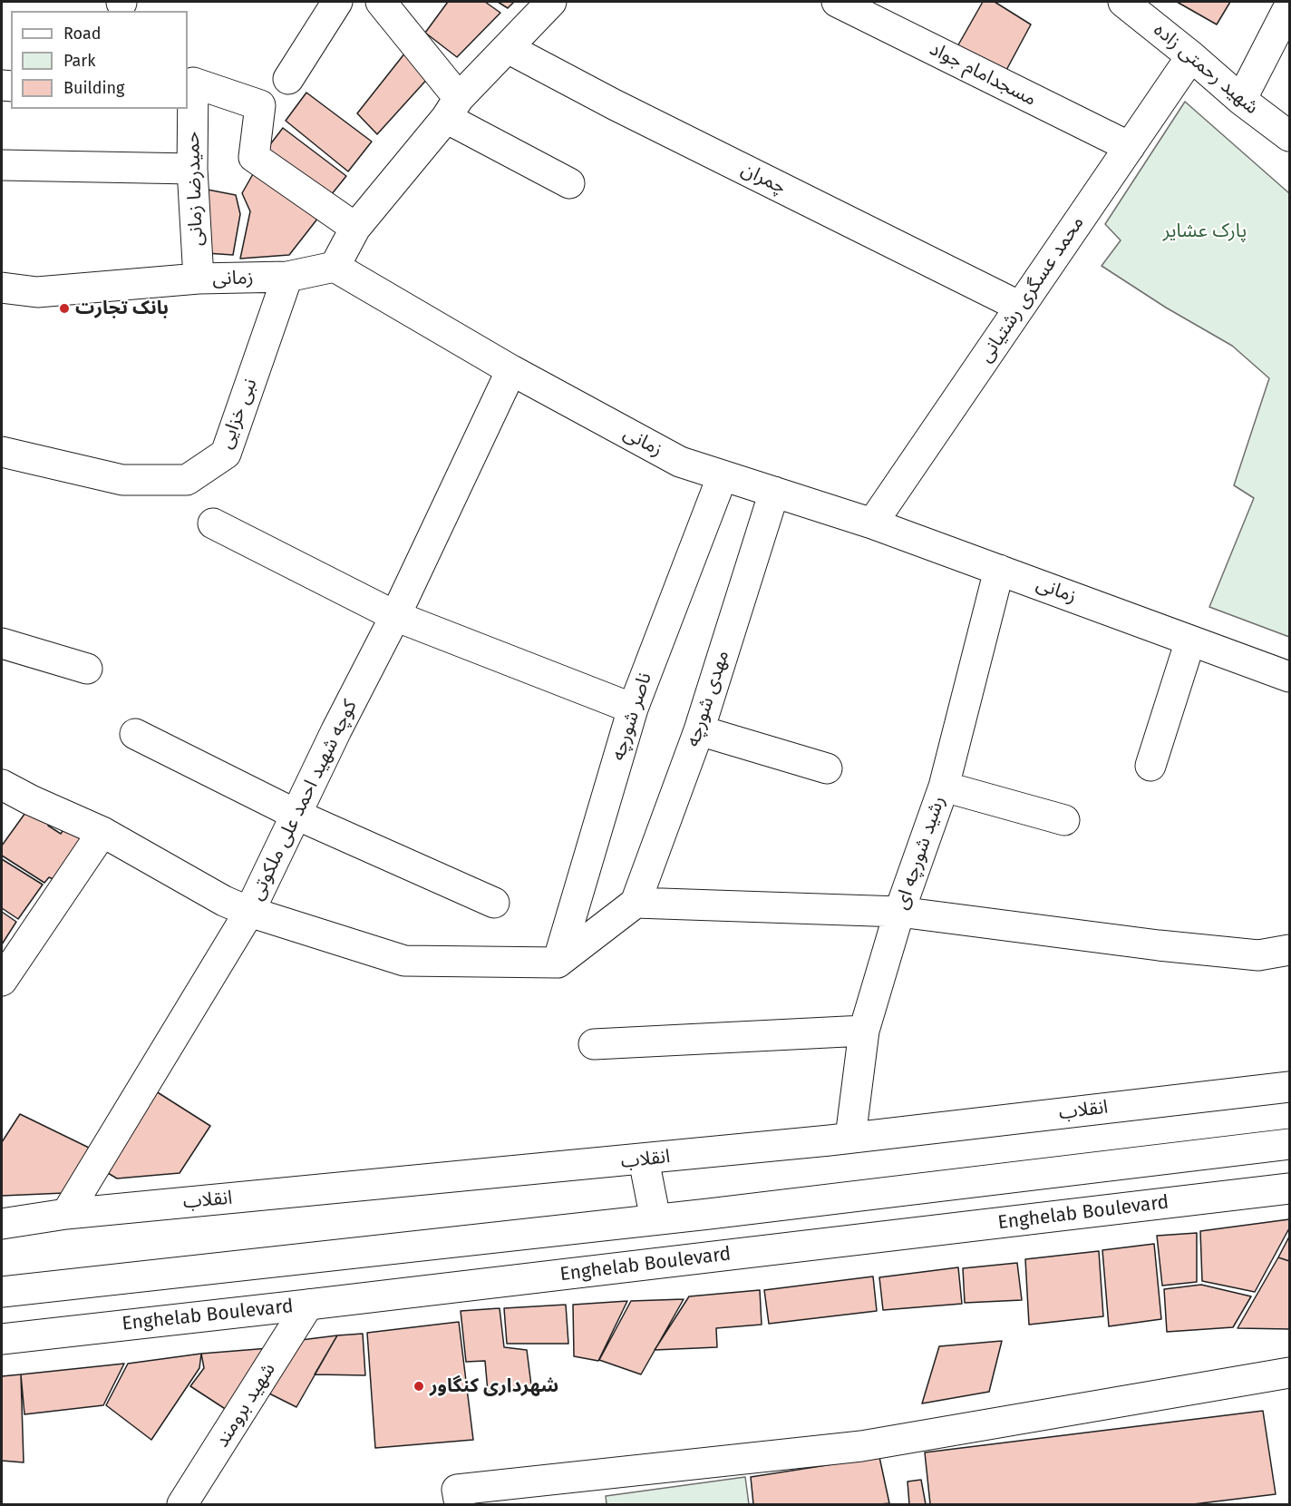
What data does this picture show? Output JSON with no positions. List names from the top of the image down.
{
  "streets": {
    "street": [
      "شهید رحمتی زاده",
      "مسجدامام جواد",
      "چمران",
      "حمیدرضا زمانی",
      "زمانی",
      "محمد عسگری رشتیانی",
      "نبی خزایی",
      "مهدی شورچه",
      "ناصر شورچه",
      "کوچه شهید احمد علی ملکوتی",
      "رشید شورچه ای",
      "انقلاب",
      "Enghelab Boulevard",
      "شهید برومند"
    ]
  },
  "crossings": [
    ["شهید رحمتی زاده", "محمد عسگری رشتیانی"],
    ["مسجدامام جواد", "محمد عسگری رشتیانی"],
    ["چمران", "محمد عسگری رشتیانی"],
    ["حمیدرضا زمانی", "زمانی"],
    ["زمانی", "محمد عسگری رشتیانی"],
    ["زمانی", "نبی خزایی"],
    ["زمانی", "مهدی شورچه"],
    ["زمانی", "ناصر شورچه"],
    ["زمانی", "کوچه شهید احمد علی ملکوتی"],
    ["زمانی", "رشید شورچه ای"],
    ["کوچه شهید احمد علی ملکوتی", "انقلاب"],
    ["رشید شورچه ای", "انقلاب"],
    ["Enghelab Boulevard", "شهید برومند"]
  ],
  "parks": ["پارک عشایر"],
  "places": ["بانک تجارت", "شهرداری کنگاور"],
  "legend": ["Road", "Park", "Building"]
}
